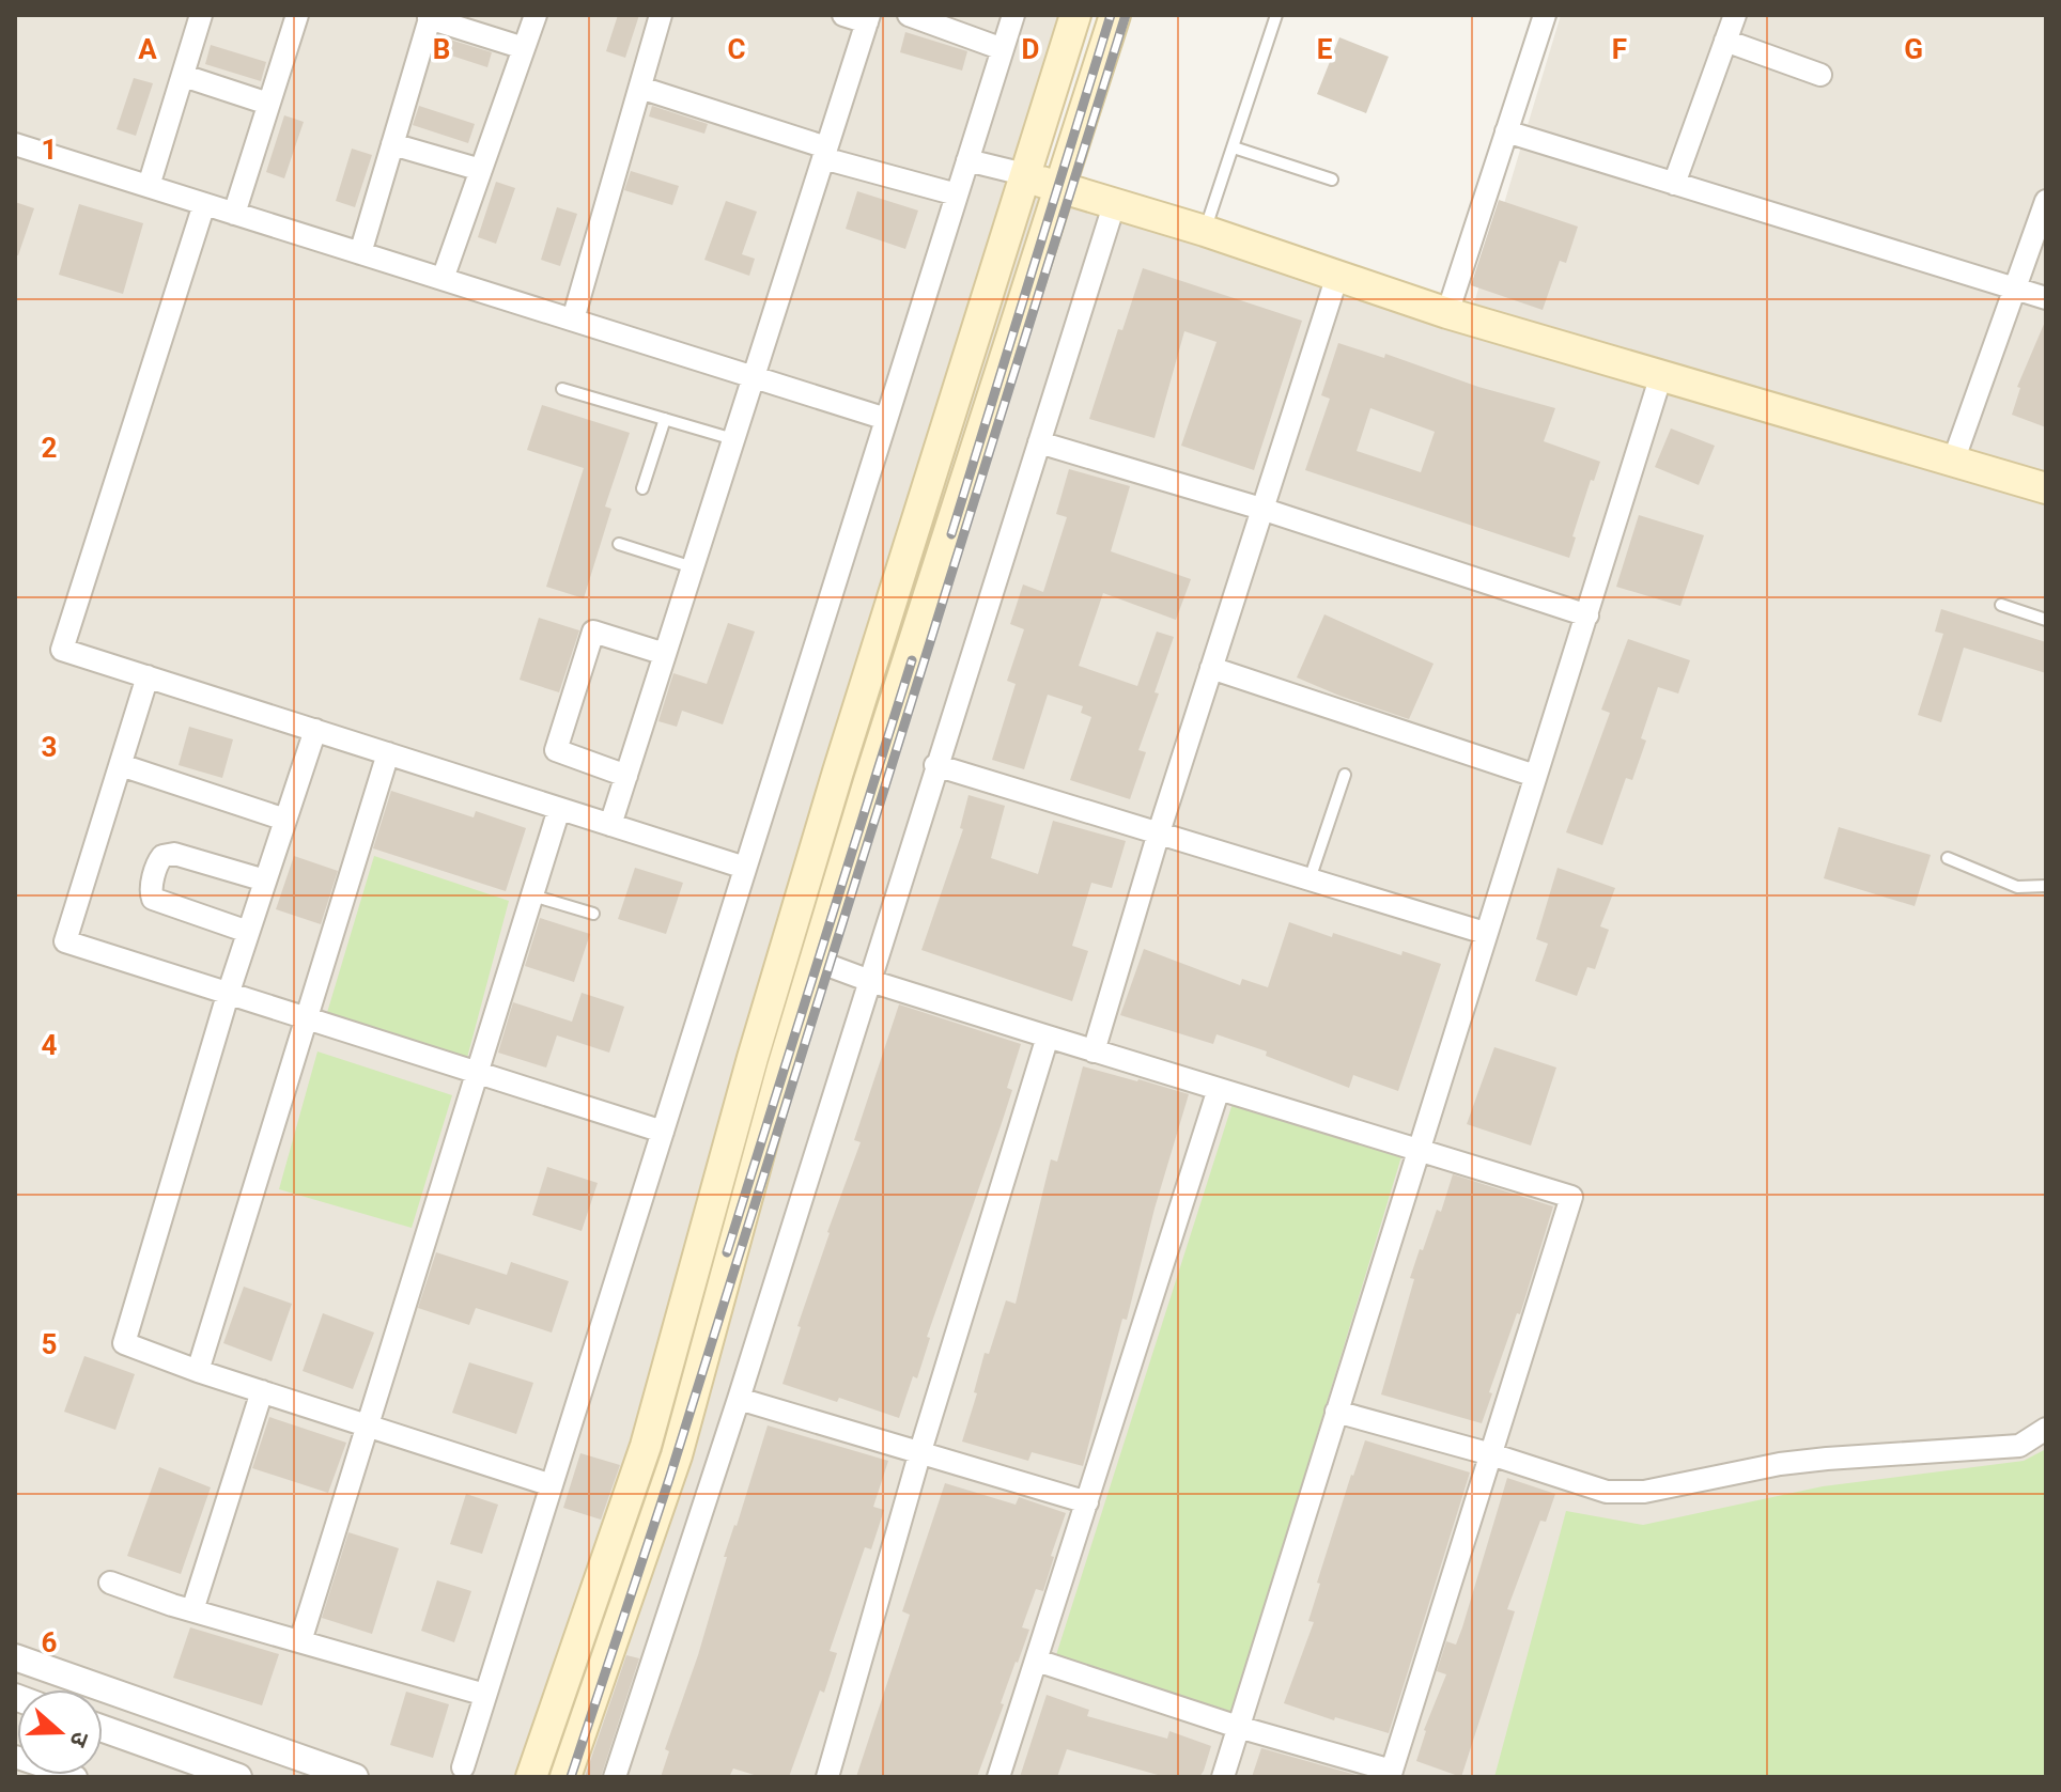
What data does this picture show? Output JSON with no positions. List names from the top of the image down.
{
  "north": "right",
  "grid": {
    "columns": [
      "A",
      "B",
      "C",
      "D",
      "E",
      "F",
      "G"
    ],
    "rows": [
      "1",
      "2",
      "3",
      "4",
      "5",
      "6"
    ]
  }
}
